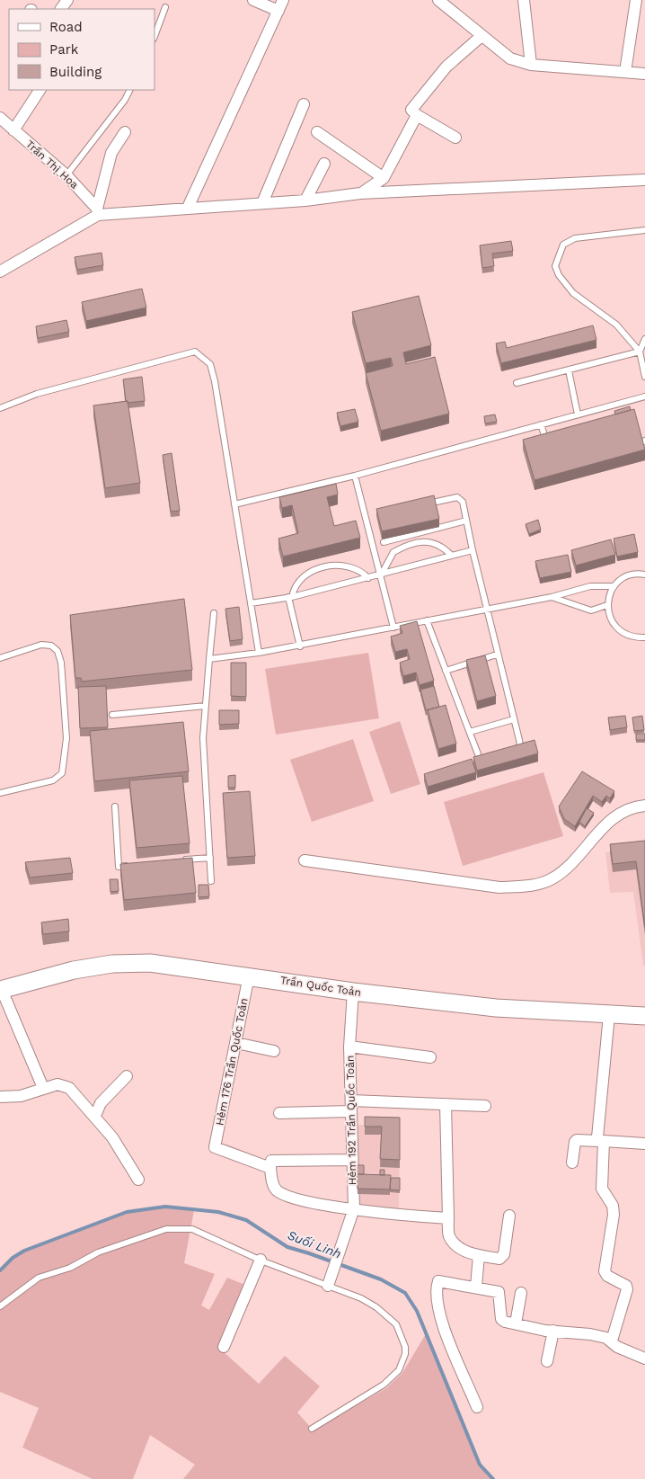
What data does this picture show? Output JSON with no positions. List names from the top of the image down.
{
  "streets": {
    "main road": ["Trần Quốc Toản"],
    "street": ["Trần Thị Hoa", "Hẻm 176 Trần Quốc Toản", "Hẻm 192 Trần Quốc Toản"]
  },
  "crossings": [
    ["Trần Quốc Toản", "Hẻm 176 Trần Quốc Toản"],
    ["Trần Quốc Toản", "Hẻm 192 Trần Quốc Toản"]
  ],
  "water": ["Suối Linh"],
  "legend": ["Road", "Park", "Building"]
}
